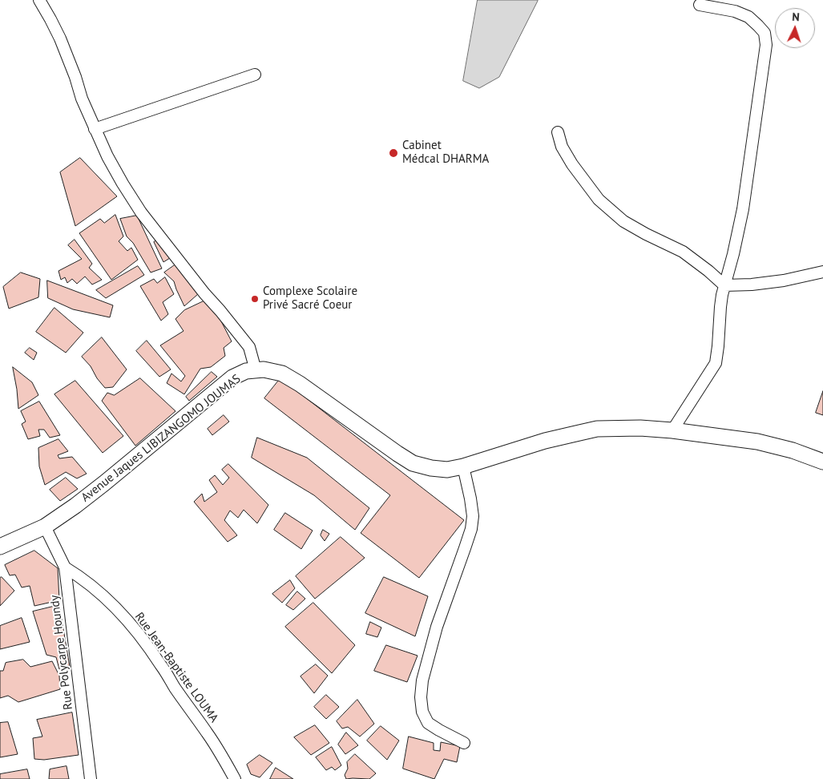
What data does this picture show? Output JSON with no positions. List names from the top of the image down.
{
  "streets": {
    "main road": ["Avenue Jaques LIBIZANGOMO JOUMAS"],
    "street": ["Rue Polycarpe Houndy", "Rue Jean-Baptiste LOUMA"]
  },
  "crossings": [
    ["Avenue Jaques LIBIZANGOMO JOUMAS", "Rue Polycarpe Houndy"],
    ["Rue Polycarpe Houndy", "Rue Jean-Baptiste LOUMA"]
  ],
  "places": ["Cabinet Médcal DHARMA", "Complexe Scolaire Privé Sacré Coeur"],
  "north": "top"
}
